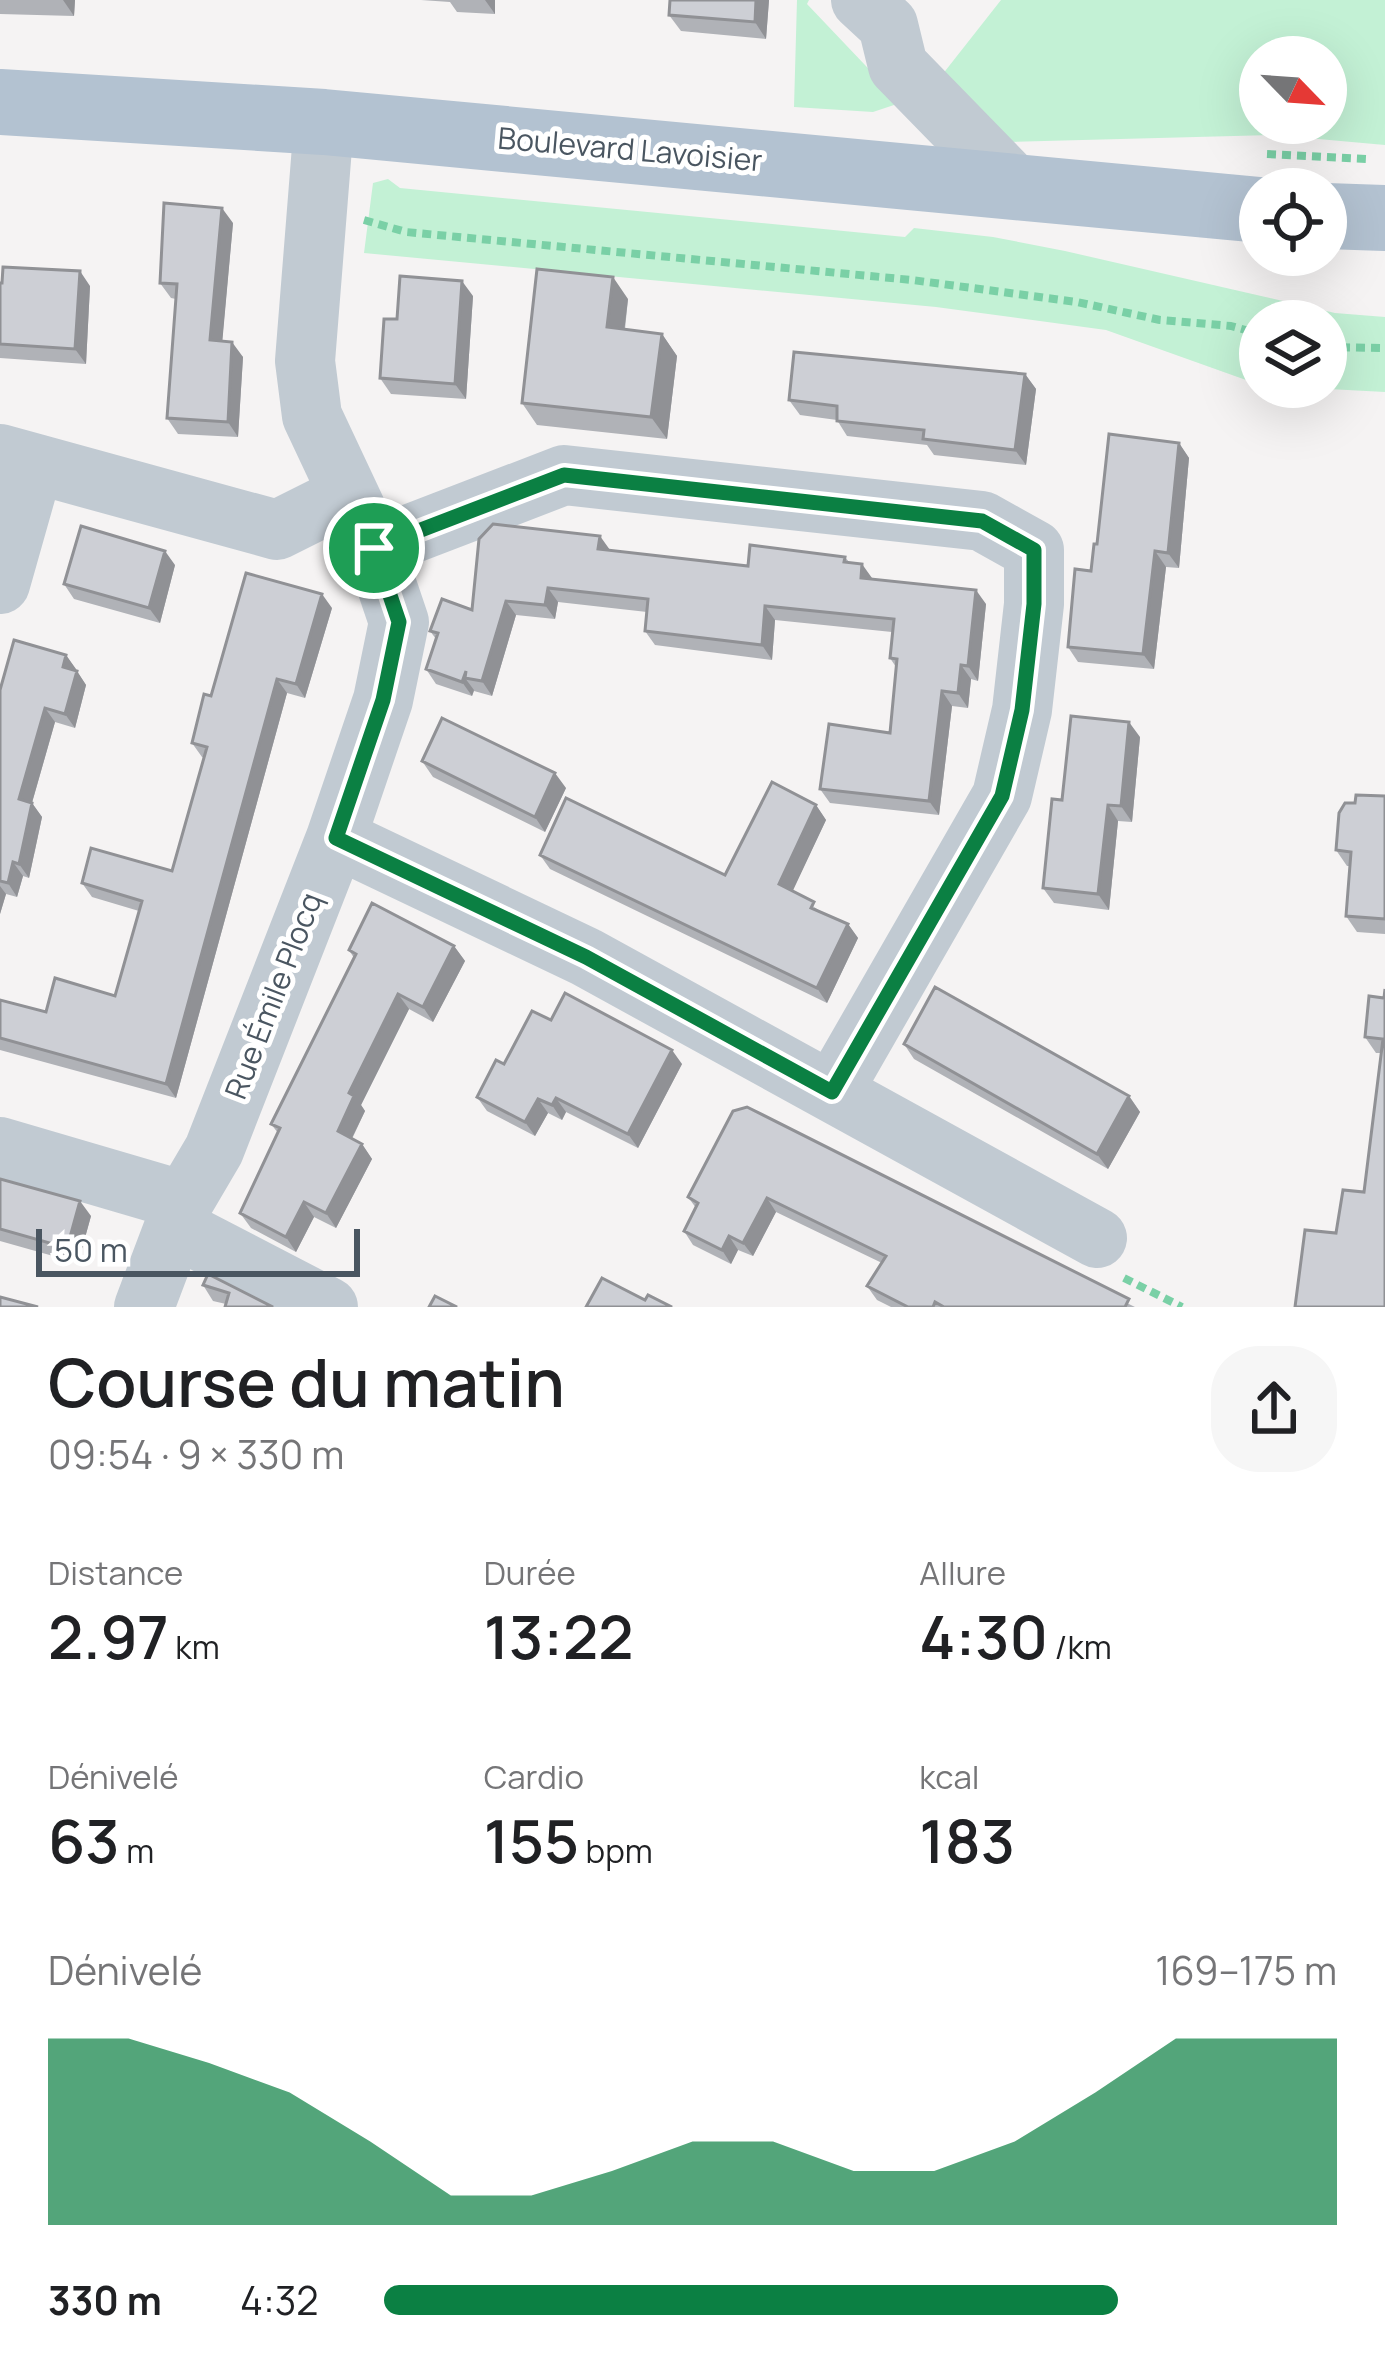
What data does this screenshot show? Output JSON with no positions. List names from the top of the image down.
{
  "streets": {
    "main road": ["Boulevard Lavoisier"],
    "street": ["Rue Émile Plocq"]
  },
  "crossings": [
    ["Boulevard Lavoisier", "Rue Émile Plocq"]
  ],
  "scale_bar": "50 m",
  "north": "bottom right",
  "page": {
    "scale": "50 m",
    "heading": ["Course du matin", "09:54 · 9 × 330 m"],
    "stats": [
      ["Distance", "2.97 km"],
      ["Durée", "13:22"],
      ["Allure", "4:30 /km"],
      ["Dénivelé", "63 m"],
      ["Cardio", "155 bpm"],
      ["kcal", "183"]
    ],
    "chart": ["Dénivelé", "169–175 m"],
    "list": [
      {
        "name": "330 m",
        "note": "4:32"
      }
    ]
  }
}
